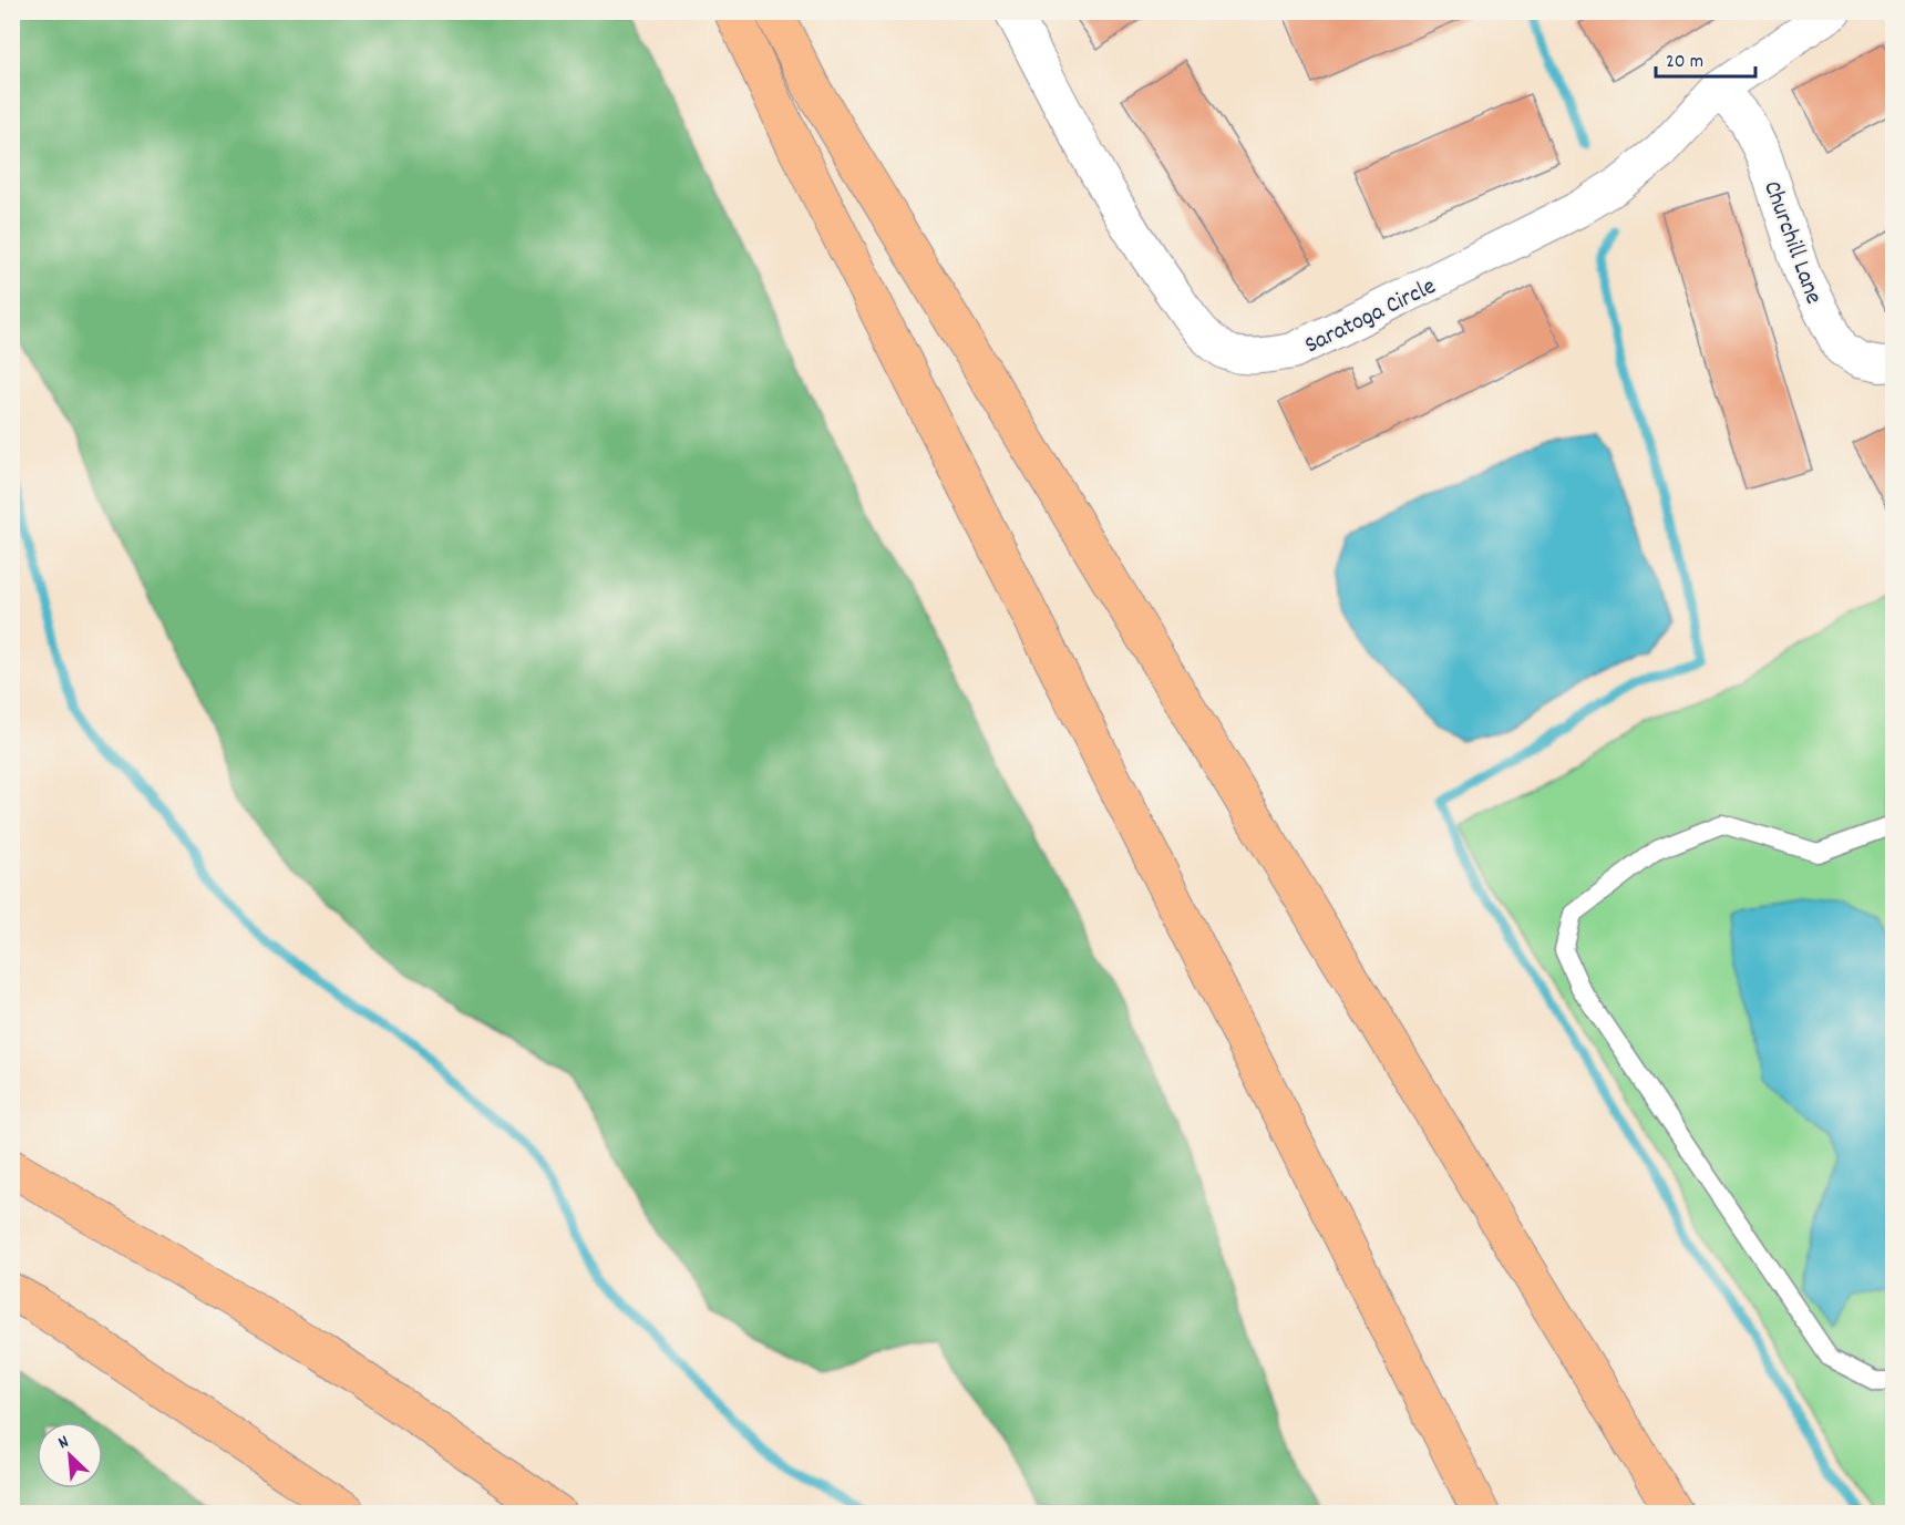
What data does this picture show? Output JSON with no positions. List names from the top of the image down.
{
  "streets": {
    "street": ["Churchill Lane", "Saratoga Circle"]
  },
  "crossings": [
    ["Churchill Lane", "Saratoga Circle"]
  ],
  "scale_bar": "20 m",
  "north": "top left"
}
